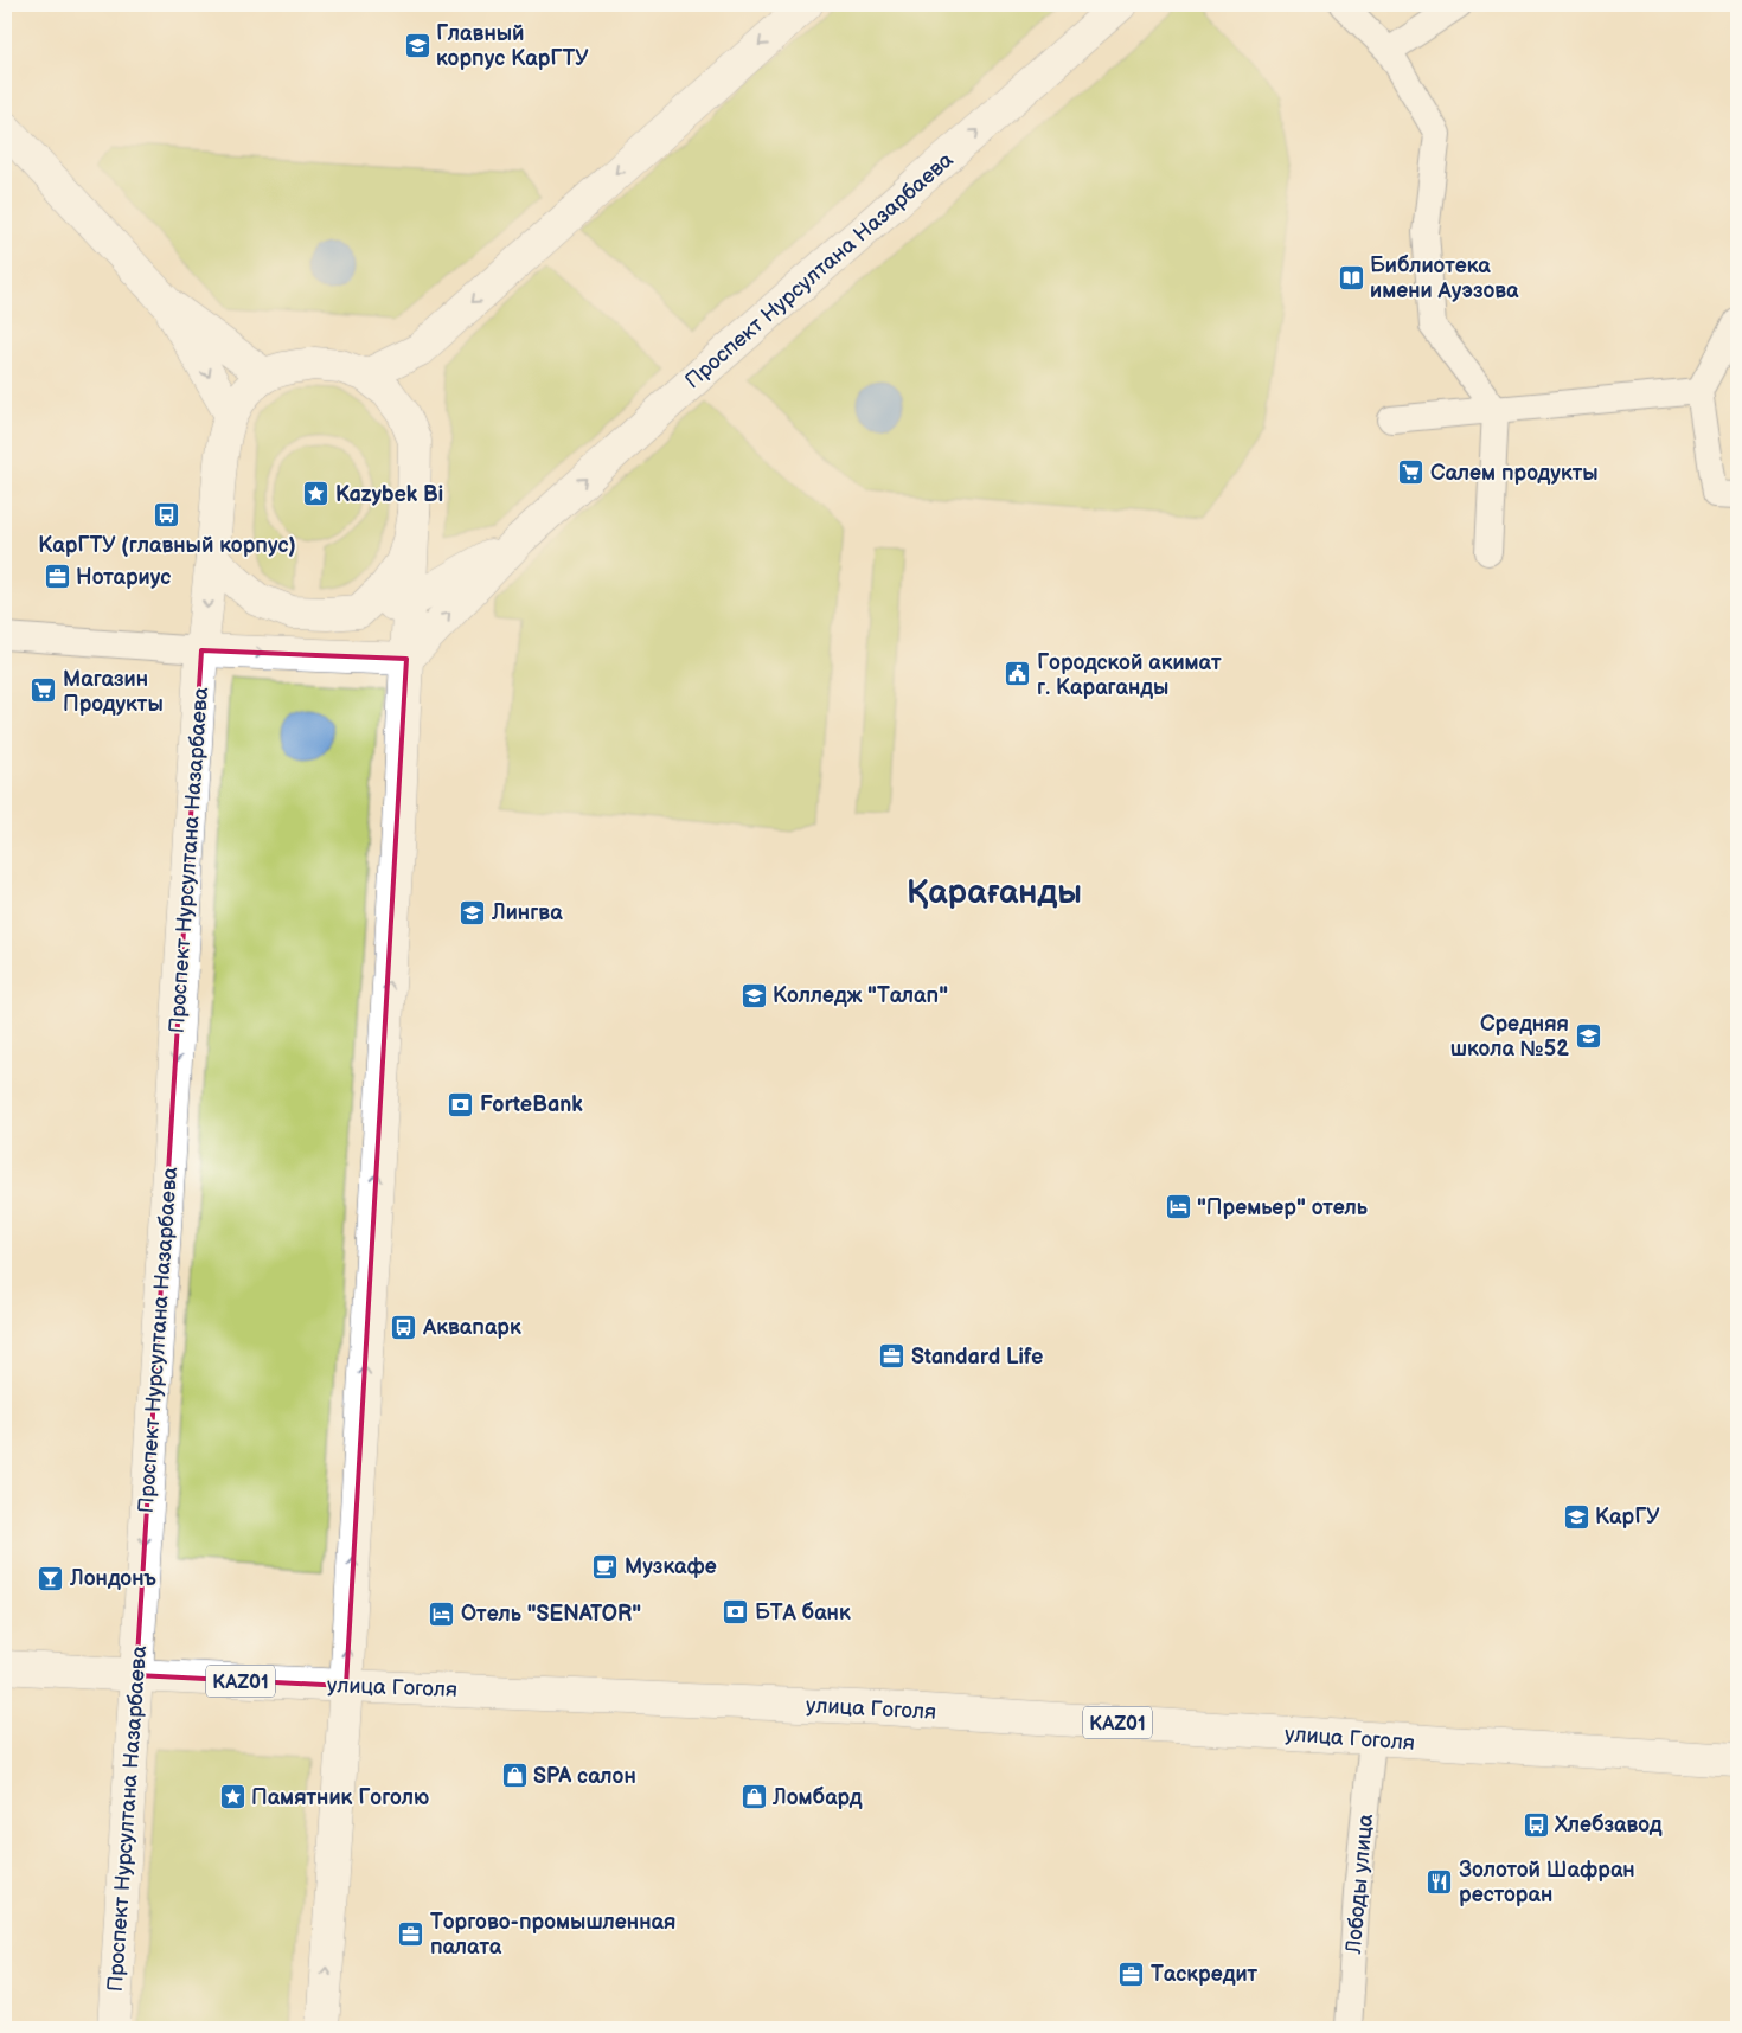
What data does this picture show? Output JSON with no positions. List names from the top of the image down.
{
  "streets": {
    "main road": ["Проспект Нурсултана Назарбаева", "KАZ01", "улица Гоголя"],
    "street": ["Лободы улица"]
  },
  "crossings": [
    ["Проспект Нурсултана Назарбаева", "улица Гоголя"],
    ["улица Гоголя", "Лободы улица"]
  ],
  "districts": ["Қарағанды"],
  "places": {
    "school or university": [
      "Главный корпус КарГТУ",
      "Лингва",
      "Колледж \"Талап\"",
      "Средняя школа №52",
      "КарГУ"
    ],
    "library": ["Библиотека имени Ауэзова"],
    "supermarket": ["Салем продукты", "Магазин Продукты"],
    "place": ["Kazybek Bi", "Памятник Гоголю"],
    "bus stop": ["КарГТУ (главный корпус)", "Аквапарк", "Хлебзавод"],
    "office": [
      "Нотариус",
      "Standard Life",
      "Торгово-промышленная палата",
      "Таскредит"
    ],
    "public building": ["Городской акимат г. Караганды"],
    "bank": ["ForteBank", "БТА банк"],
    "hotel": ["\"Премьер\" отель", "Отель \"SENATOR\""],
    "cafe": ["Музкафе"],
    "bar": ["Лондонъ"],
    "shop": ["SPA салон", "Ломбард"],
    "restaurant": ["Золотой Шафран ресторан"]
  }
}
